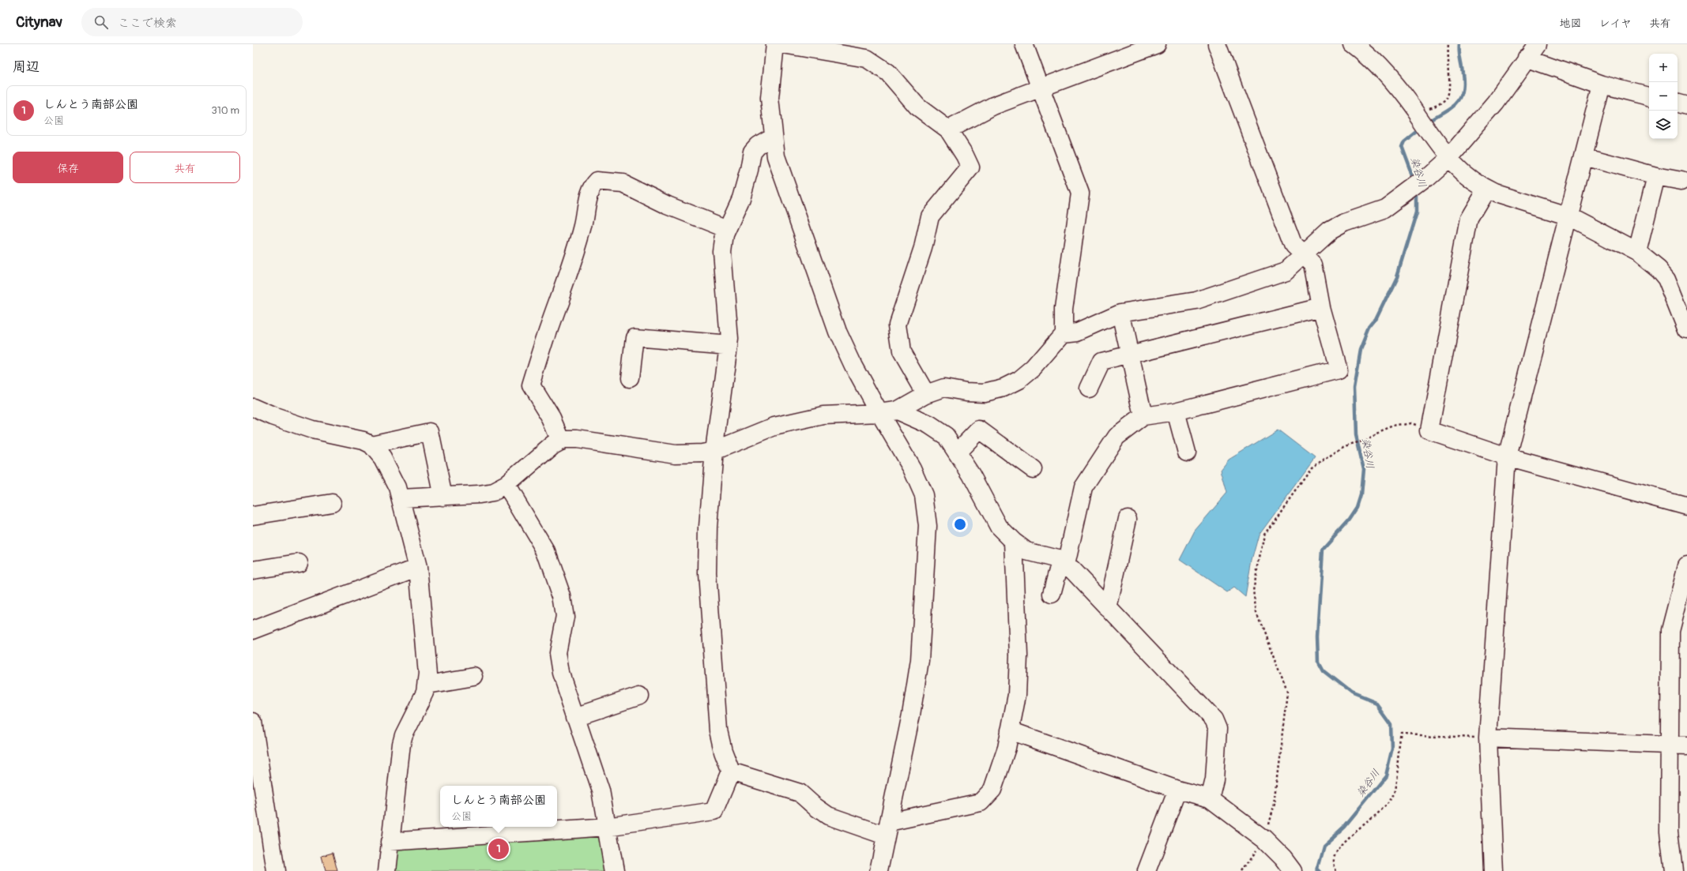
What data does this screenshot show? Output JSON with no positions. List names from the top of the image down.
{
  "water": ["染谷川"],
  "page": {
    "header": "Citynav",
    "search": "ここで検索",
    "nav": ["地図", "レイヤ", "共有"],
    "heading": "周辺",
    "map_buttons": ["+", "−"],
    "list": [
      {
        "mark": "1",
        "name": "しんとう南部公園",
        "note": "公園",
        "value": "310 m"
      }
    ],
    "buttons": ["保存", "共有"],
    "popup": ["しんとう南部公園", "公園"],
    "pins": "1"
  }
}
